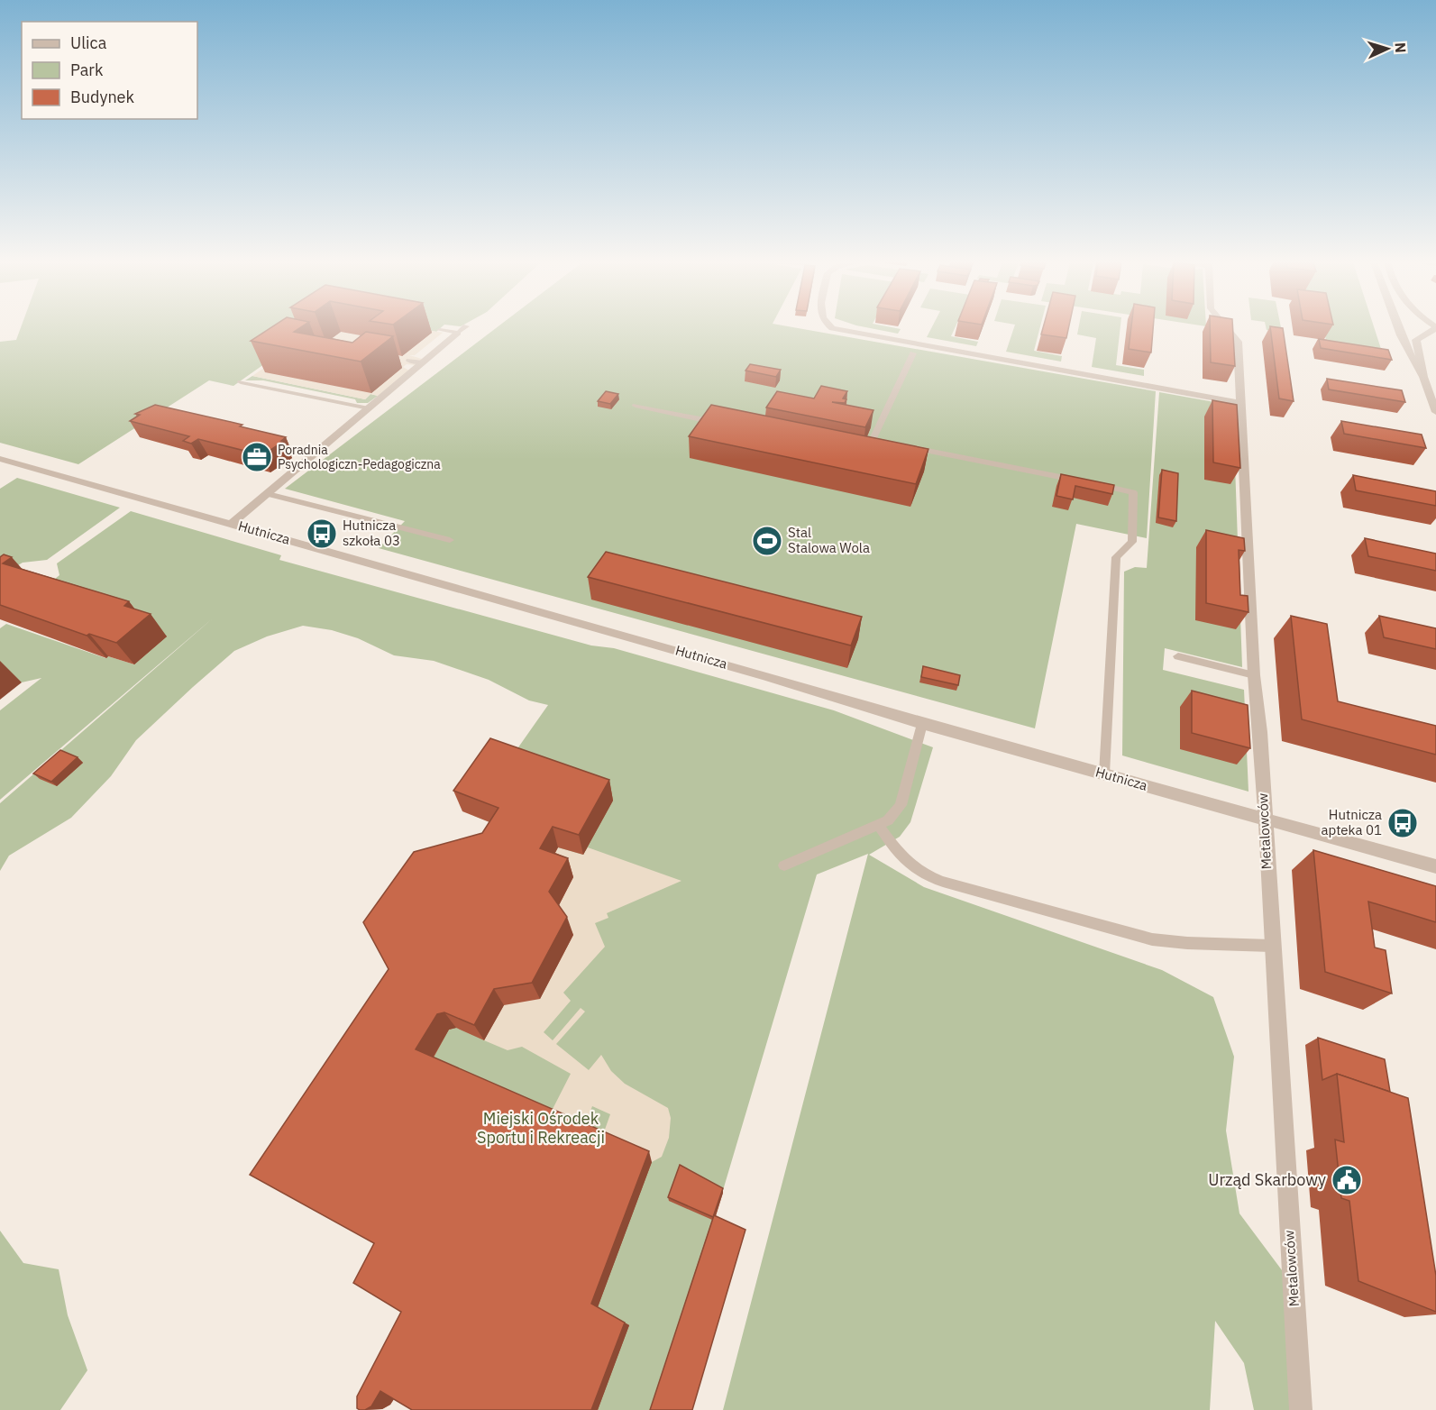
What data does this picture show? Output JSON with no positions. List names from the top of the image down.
{
  "streets": {
    "street": ["Hutnicza", "Metalowców"]
  },
  "crossings": [
    ["Hutnicza", "Metalowców"]
  ],
  "parks": ["Miejski Ośrodek Sportu i Rekreacji"],
  "places": {
    "office": ["Poradnia Psychologiczn-Pedagogiczna"],
    "bus stop": ["Hutnicza szkoła 03", "Hutnicza apteka 01"],
    "sports": ["Stal Stalowa Wola"],
    "public building": ["Urząd Skarbowy"]
  },
  "legend": ["Ulica", "Park", "Budynek"],
  "north": "right"
}
